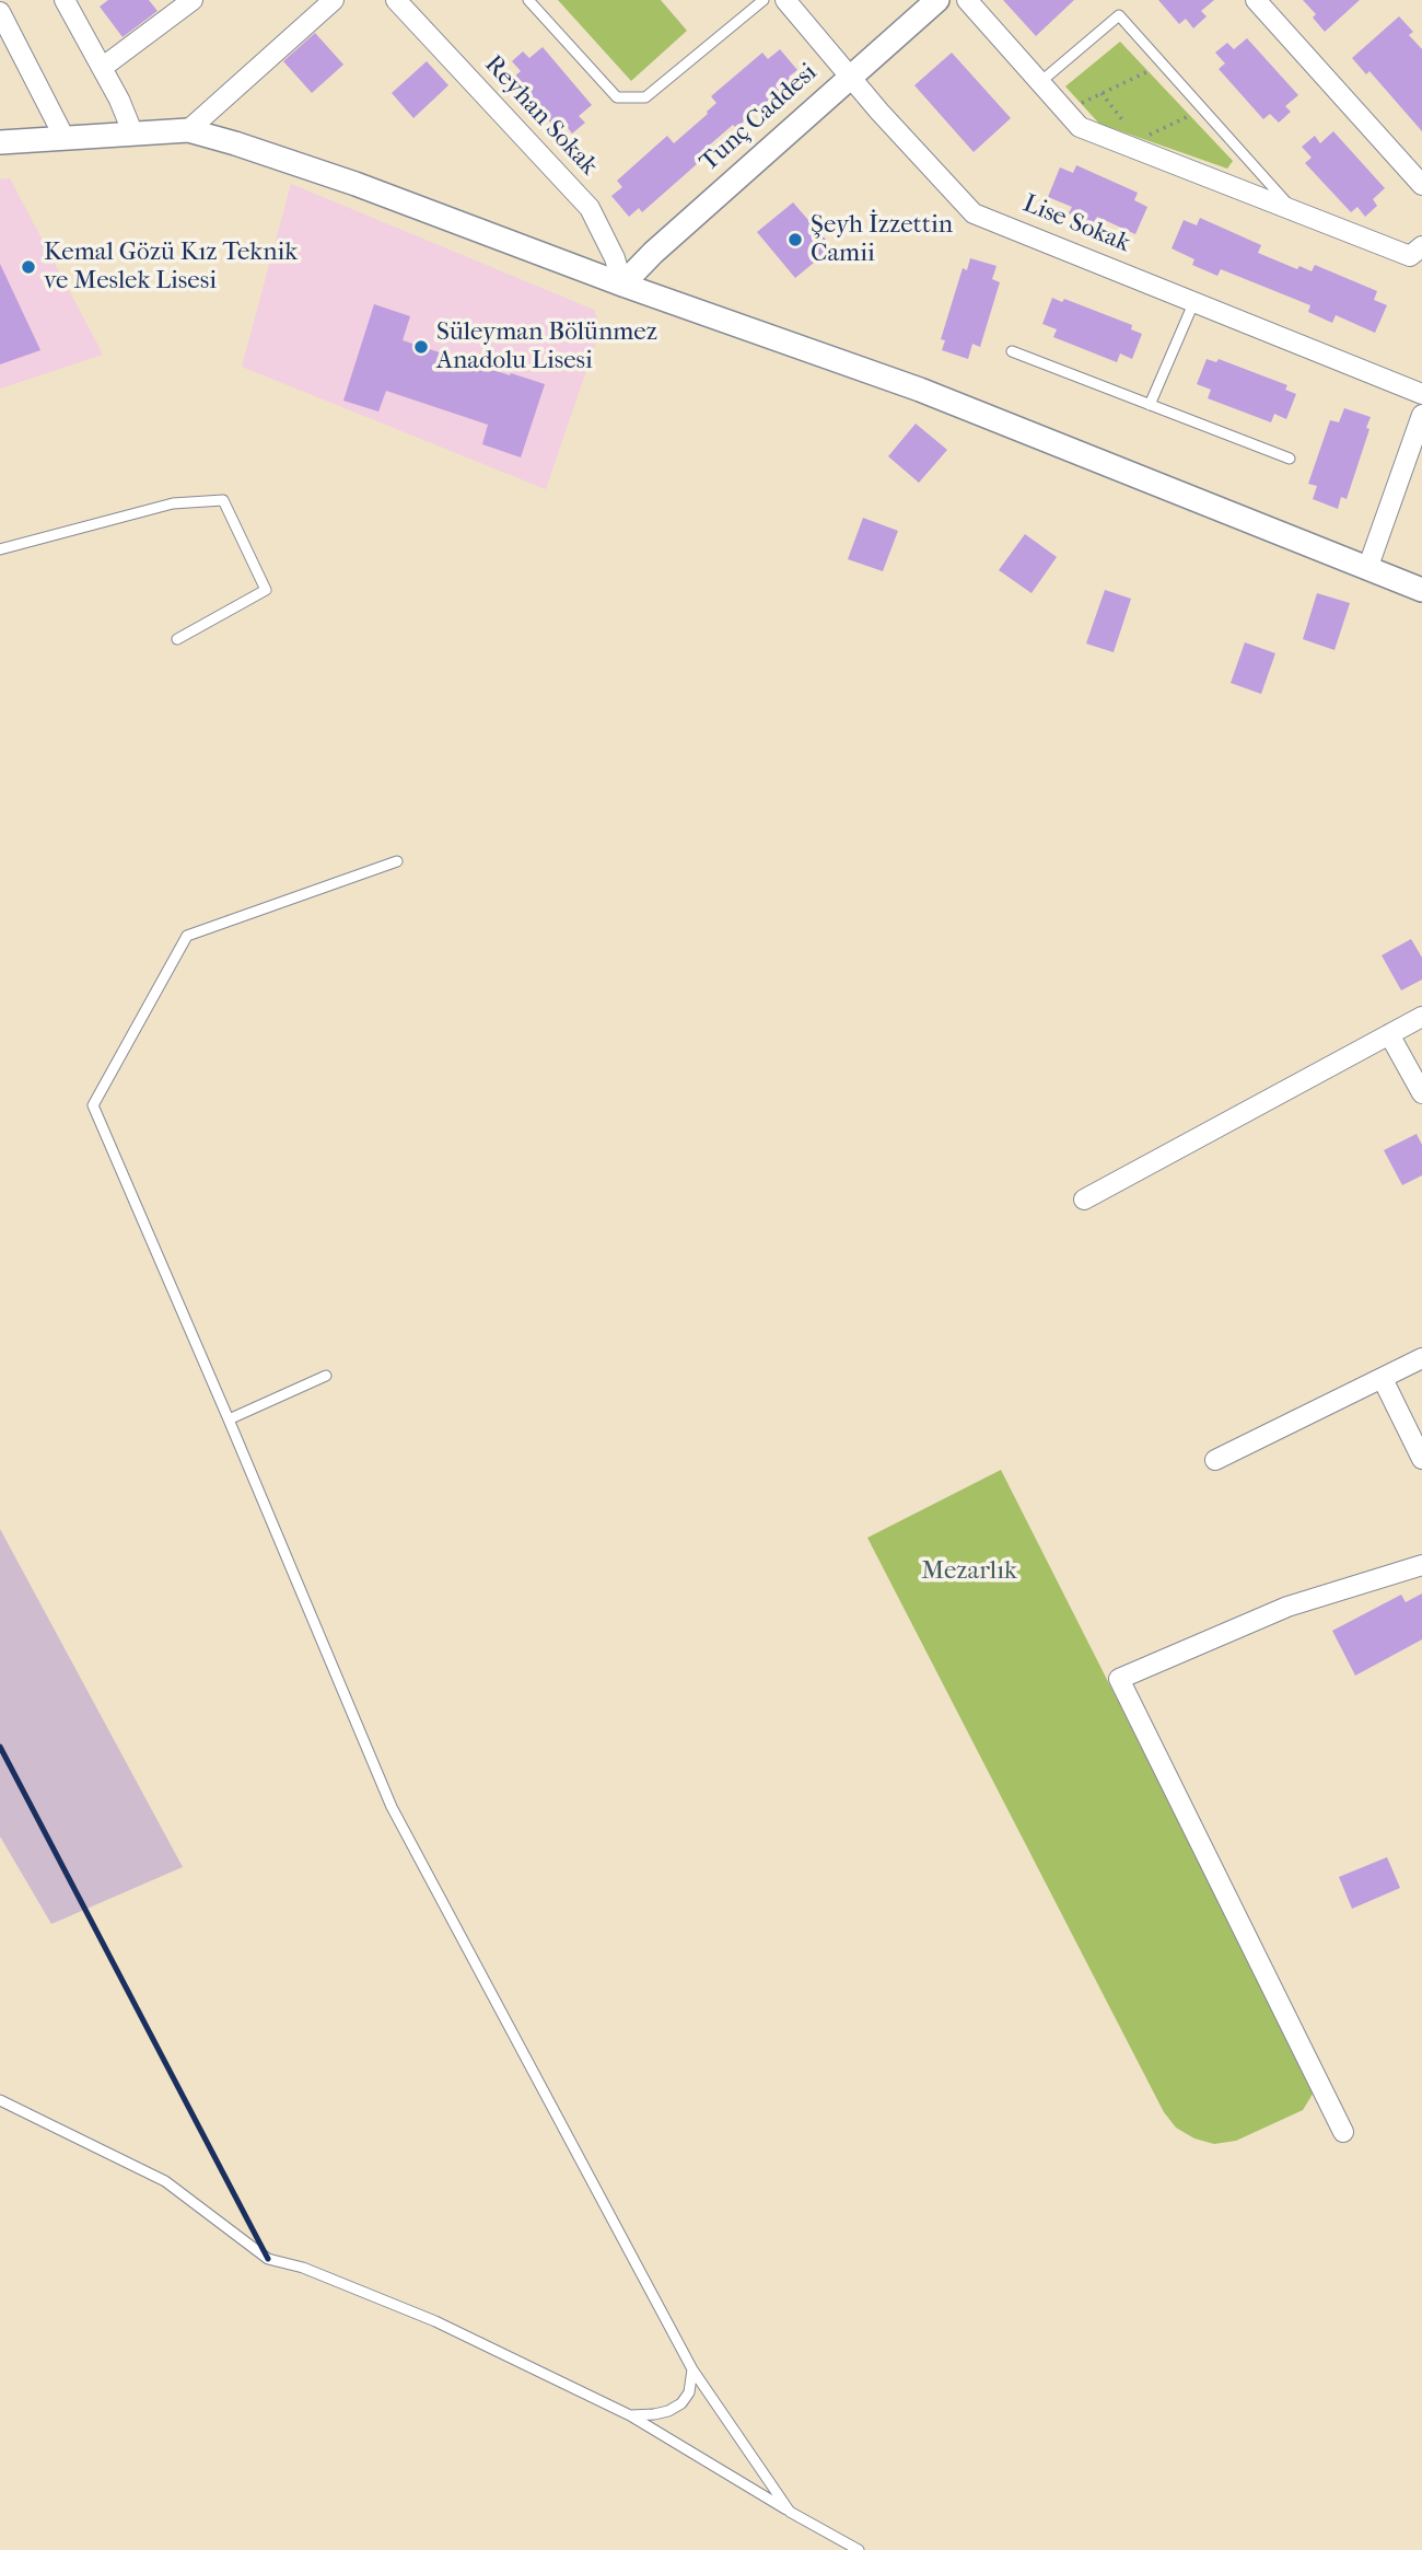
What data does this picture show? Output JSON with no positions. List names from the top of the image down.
{
  "streets": {
    "street": ["Reyhan Sokak", "Tunç Caddesi", "Lise Sokak"]
  },
  "crossings": [
    ["Reyhan Sokak", "Tunç Caddesi"],
    ["Tunç Caddesi", "Lise Sokak"]
  ],
  "parks": ["Mezarlık"],
  "places": ["Şeyh İzzettin Camii", "Kemal Gözü Kız Teknik ve Meslek Lisesi", "Süleyman Bölünmez Anadolu Lisesi"]
}
